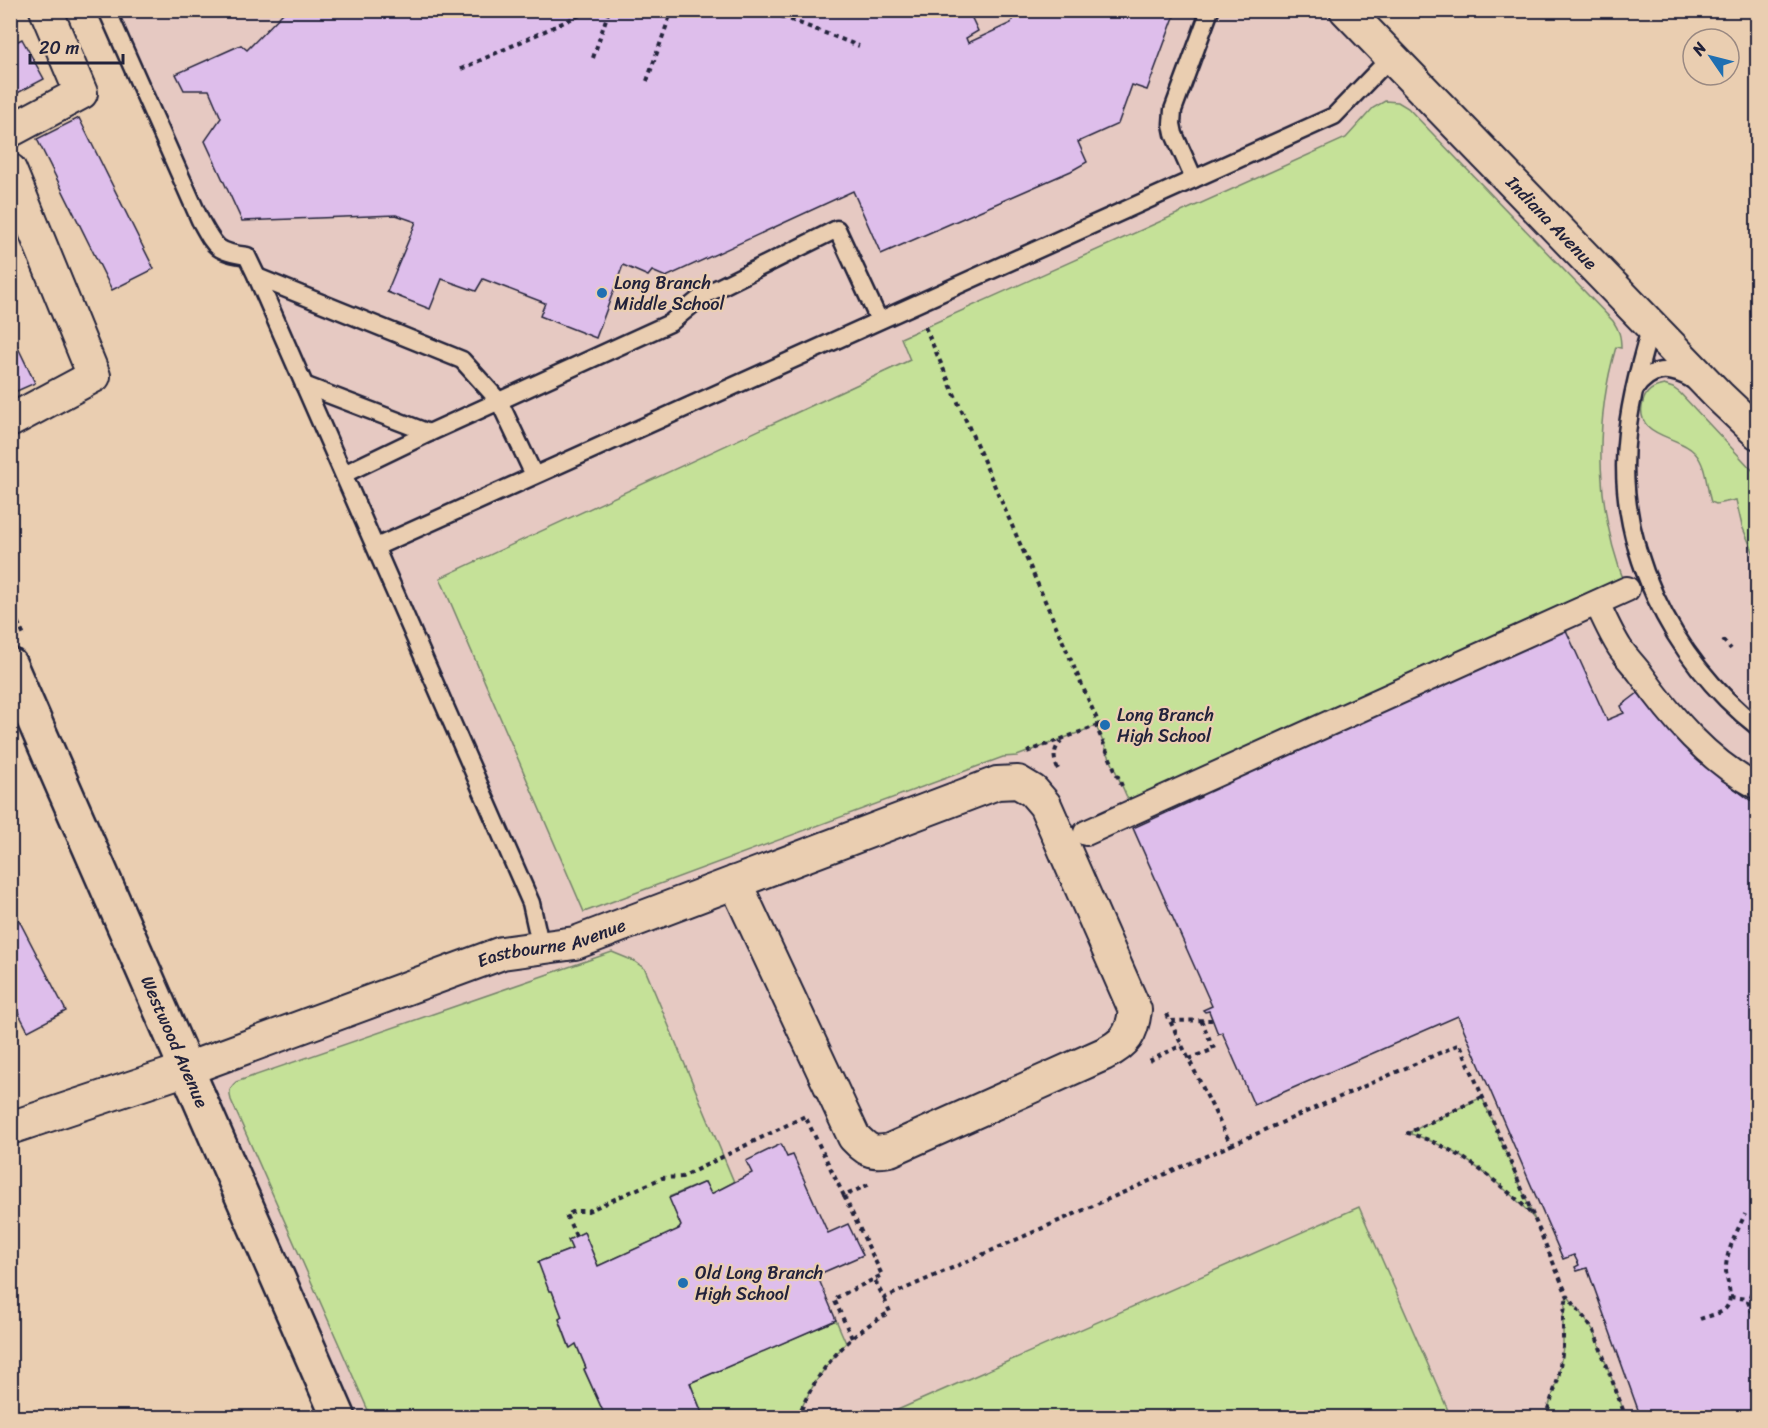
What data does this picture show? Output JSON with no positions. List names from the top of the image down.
{
  "streets": {
    "street": ["Indiana Avenue", "Eastbourne Avenue", "Westwood Avenue"]
  },
  "crossings": [
    ["Eastbourne Avenue", "Westwood Avenue"]
  ],
  "places": ["Long Branch Middle School", "Long Branch High School", "Old Long Branch High School"],
  "scale_bar": "20 m",
  "north": "top left"
}
